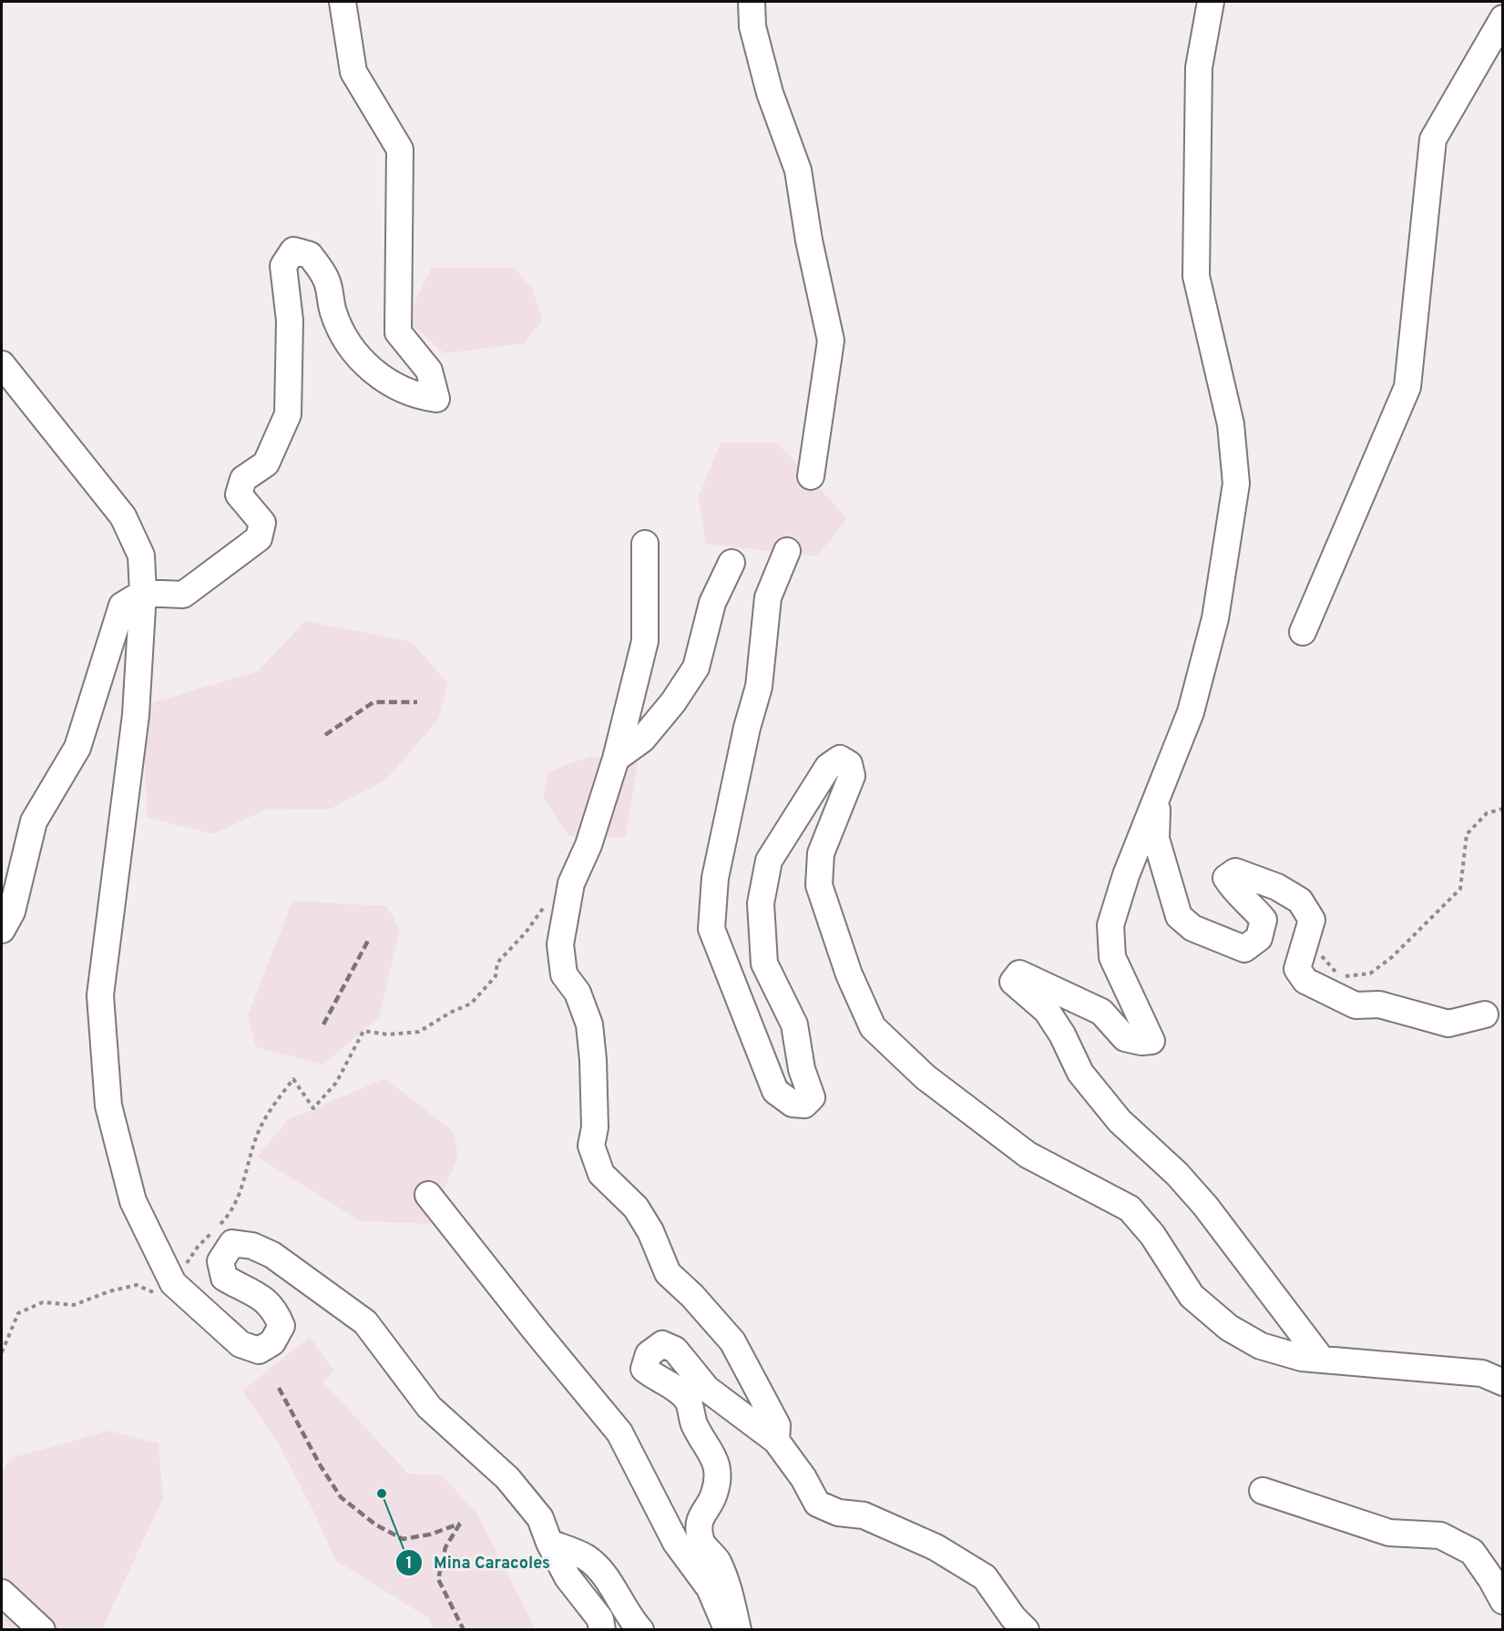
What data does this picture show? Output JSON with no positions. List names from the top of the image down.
{
  "places": ["Mina Caracoles"]
}
